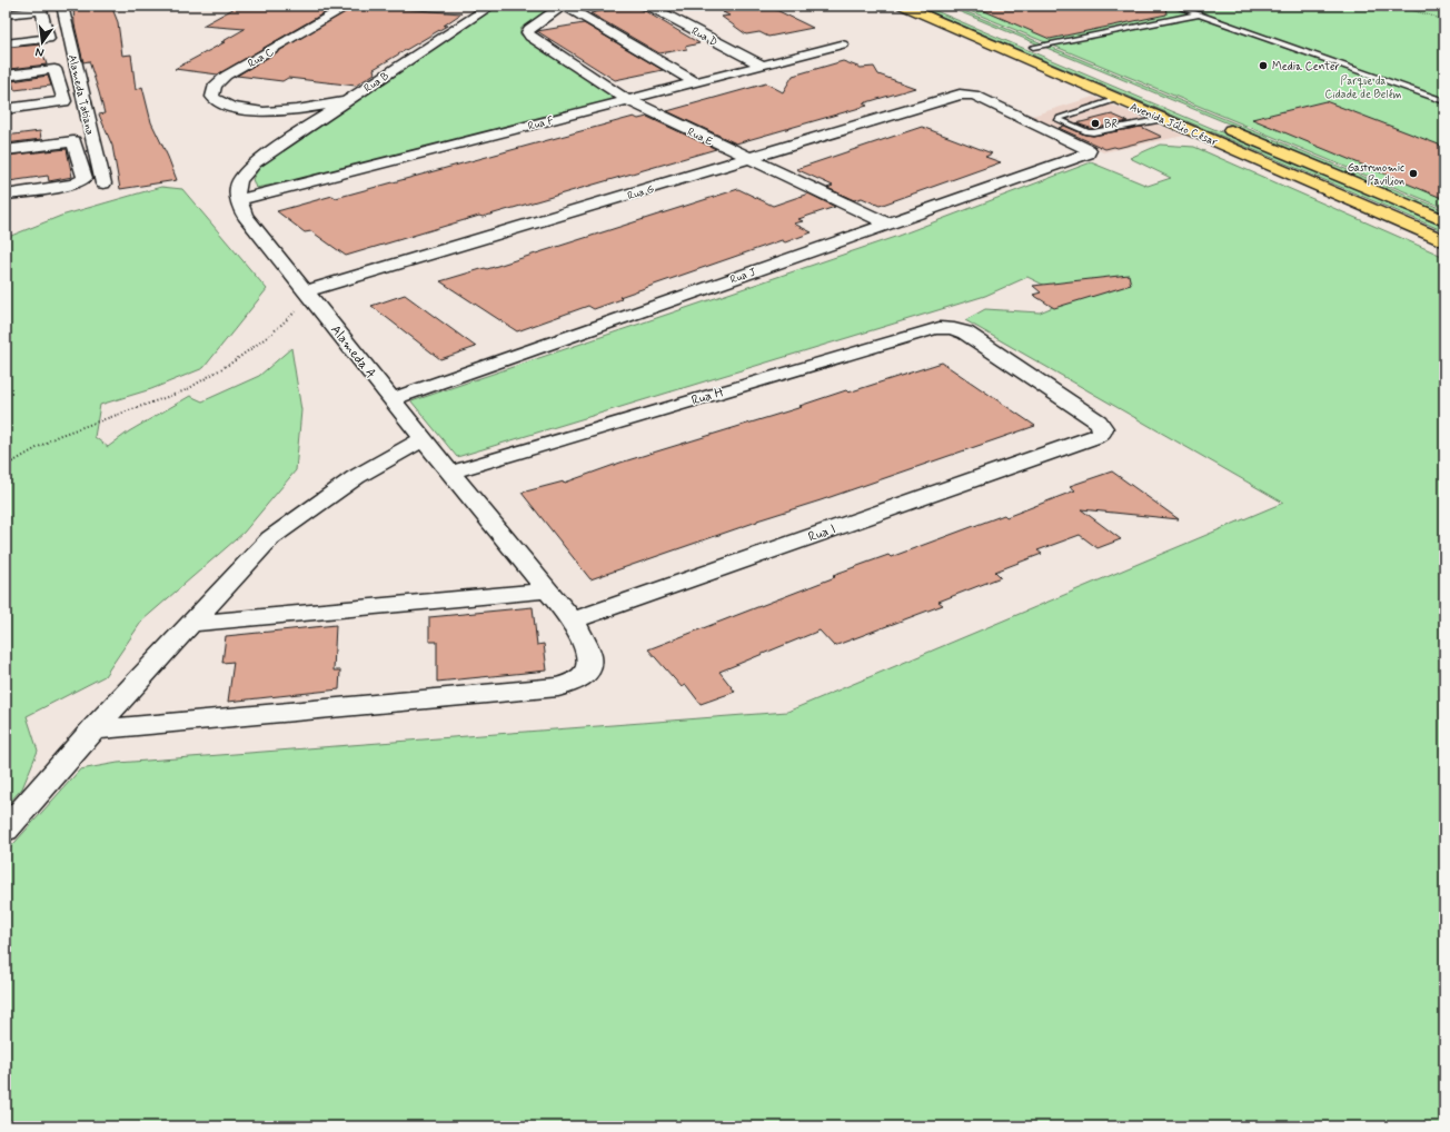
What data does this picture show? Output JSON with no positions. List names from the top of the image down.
{
  "streets": {
    "main road": ["Avenida Júlio César"],
    "street": [
      "Rua D",
      "Rua C",
      "Rua B",
      "Alameda Tatiana",
      "Rua F",
      "Rua E",
      "Rua G",
      "Rua J",
      "Alameda A",
      "Rua H",
      "Rua I"
    ]
  },
  "crossings": [
    ["Rua D", "Rua F"],
    ["Rua C", "Rua B"],
    ["Rua B", "Alameda A"],
    ["Rua F", "Rua E"],
    ["Rua F", "Alameda A"],
    ["Rua E", "Rua G"],
    ["Rua E", "Rua J"],
    ["Rua G", "Rua J"],
    ["Rua G", "Alameda A"],
    ["Rua J", "Alameda A"],
    ["Alameda A", "Rua H"],
    ["Alameda A", "Rua I"],
    ["Rua H", "Rua I"]
  ],
  "parks": ["Parque da Cidade de Belém"],
  "places": ["Media Center", "BR", "Gastronomic Pavilion"],
  "north": "bottom"
}
